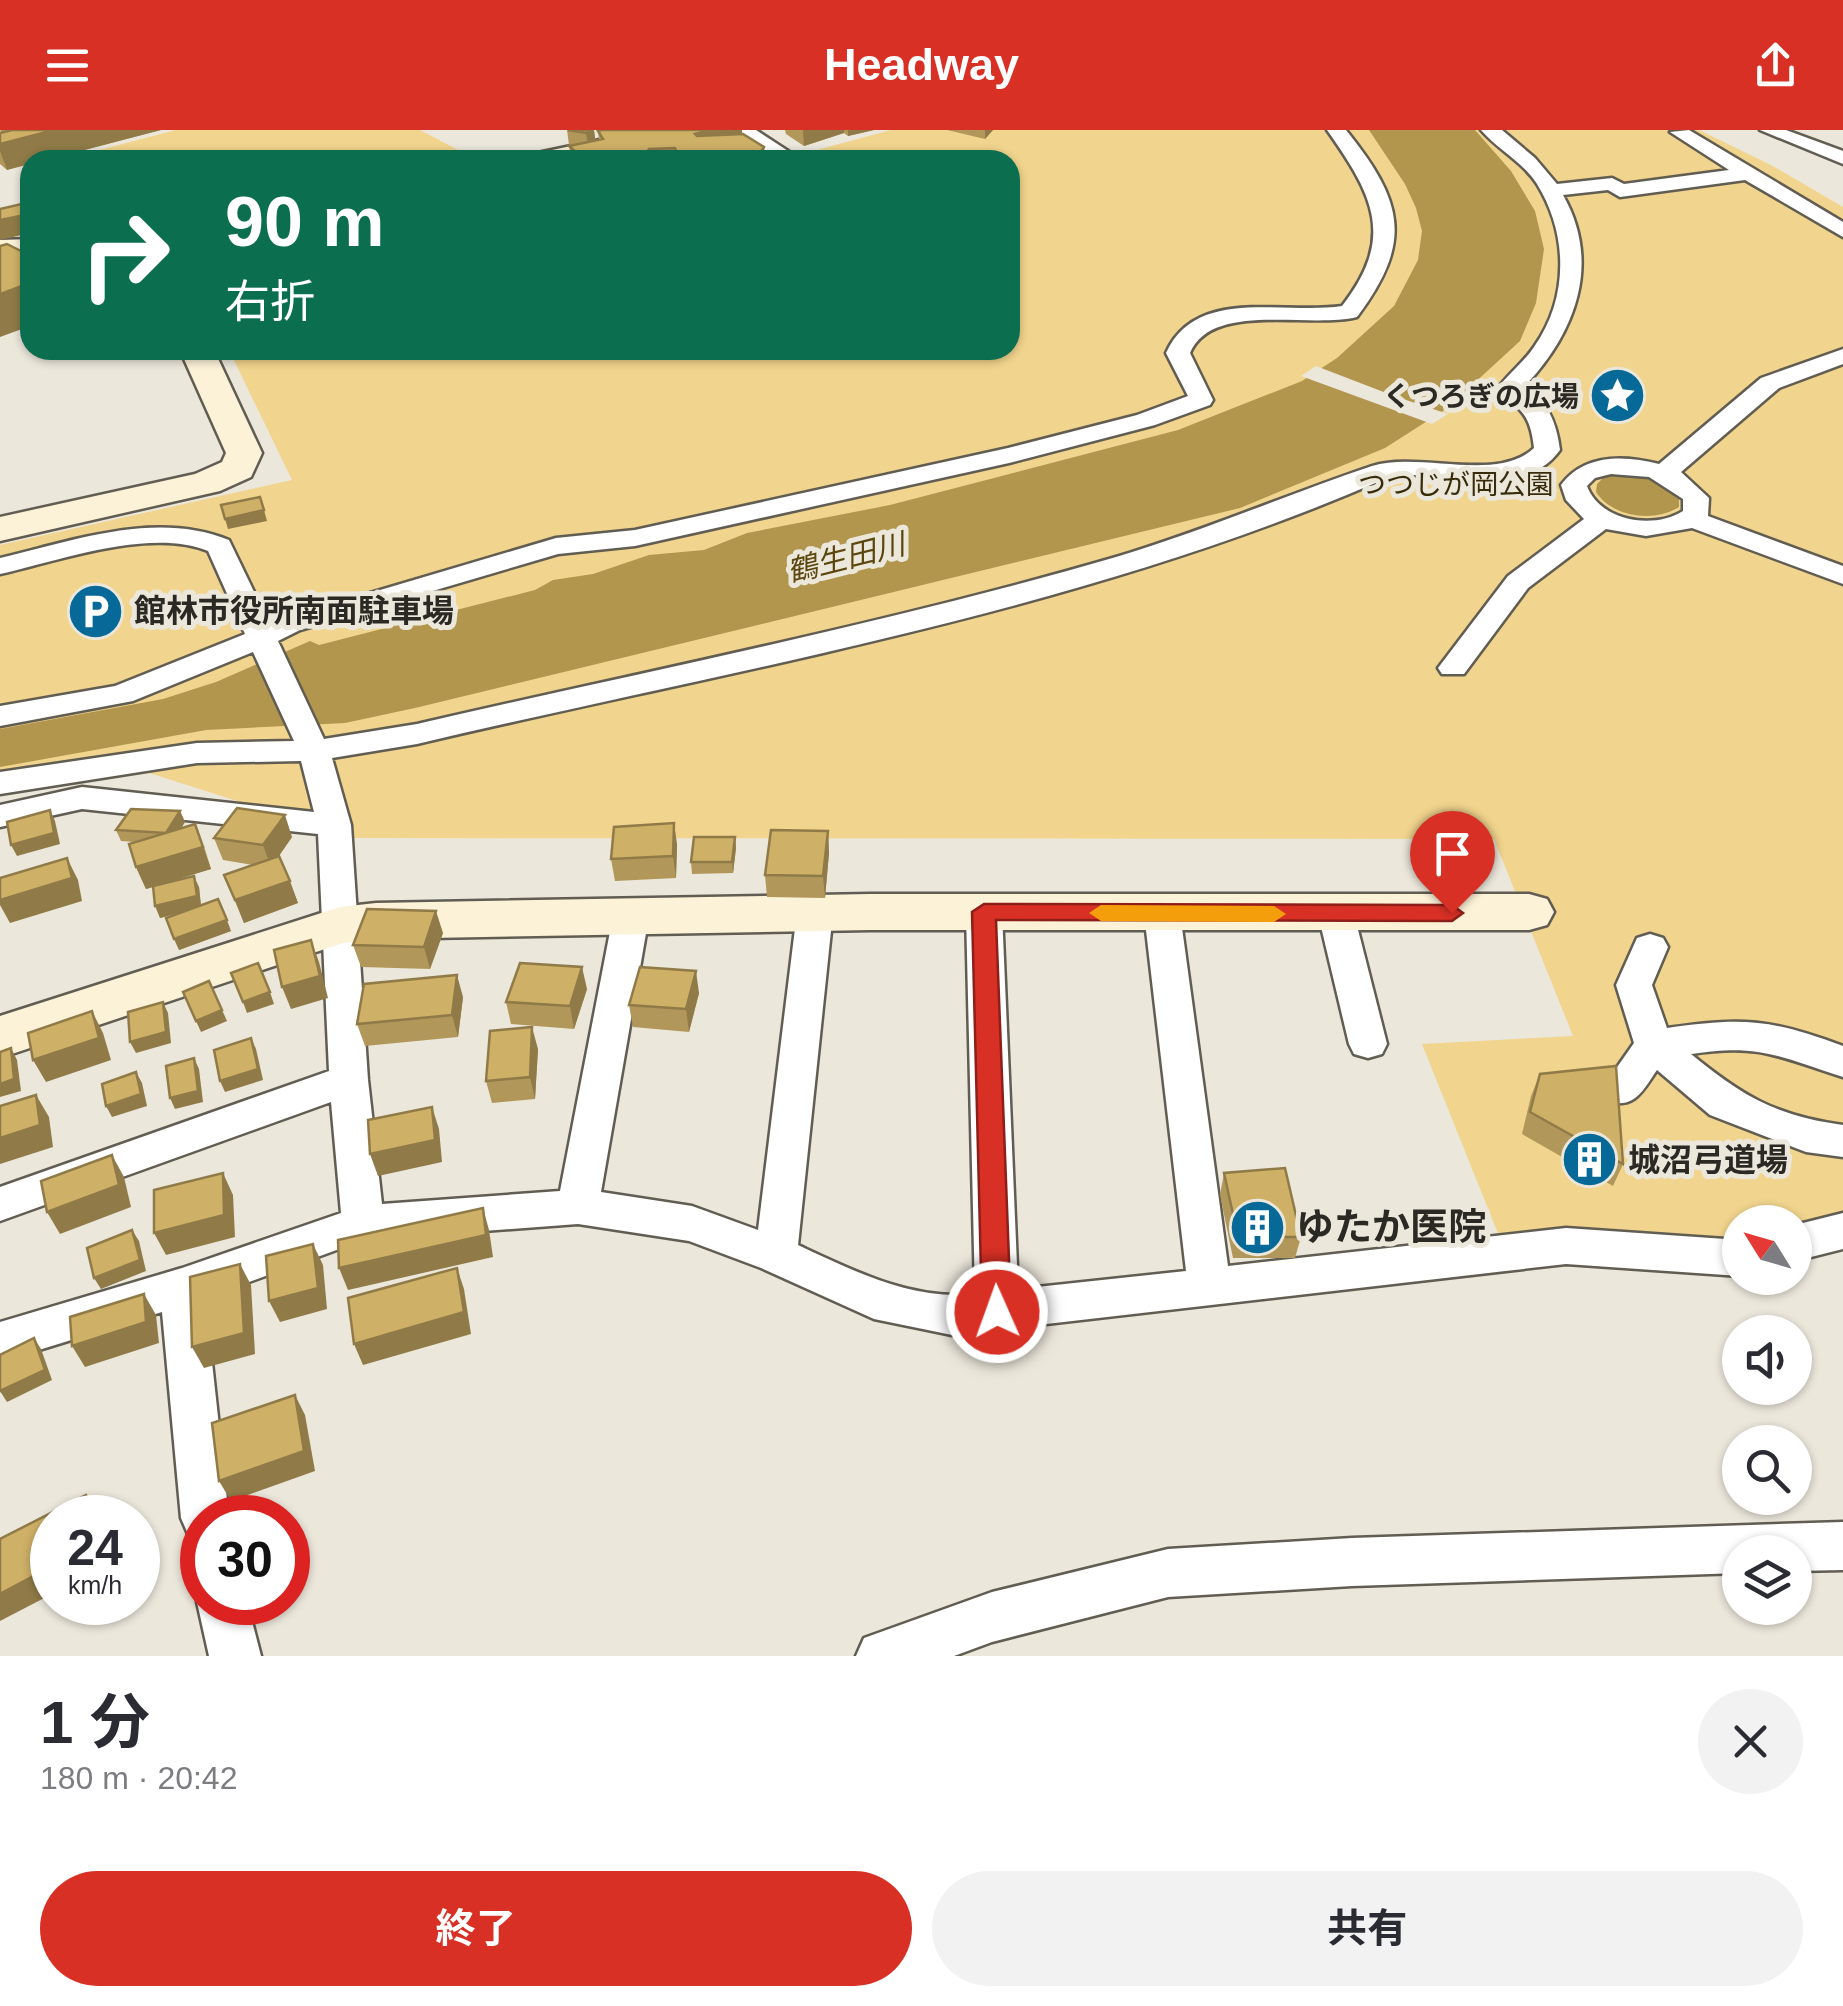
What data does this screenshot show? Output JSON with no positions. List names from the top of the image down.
{
  "water": ["鶴生田川"],
  "parks": ["つつじが岡公園"],
  "places": {
    "place": ["くつろぎの広場"],
    "parking": ["館林市役所南面駐車場"],
    "building": ["城沼弓道場", "ゆたか医院"]
  },
  "north": "top left",
  "page": {
    "header": "Headway",
    "turn": ["90 m", "右折"],
    "speed": "24 km/h",
    "limit": "30",
    "heading": ["1 分", "180 m · 20:42"],
    "buttons": ["終了", "共有"]
  }
}
